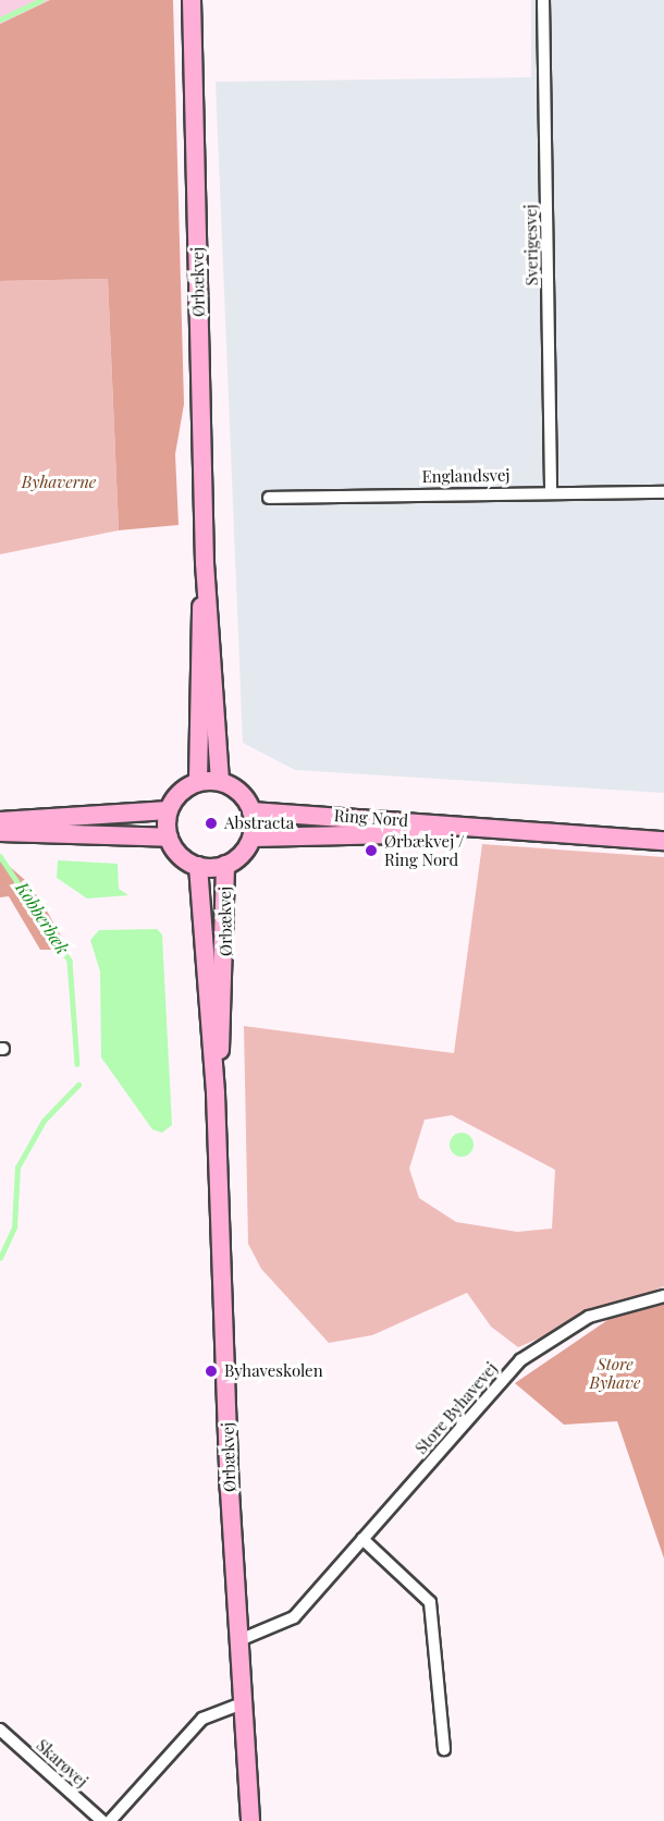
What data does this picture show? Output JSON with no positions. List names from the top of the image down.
{
  "streets": {
    "street": [
      "Sverigesvej",
      "Ørbækvej",
      "Englandsvej",
      "Ring Nord",
      "Store Byhavevej",
      "Skarøvej"
    ]
  },
  "crossings": [
    ["Sverigesvej", "Englandsvej"],
    ["Ørbækvej", "Ring Nord"],
    ["Ørbækvej", "Store Byhavevej"]
  ],
  "water": ["Kobberbæk"],
  "parks": ["Byhaverne", "Store Byhave"],
  "places": ["Abstracta", "Ørbækvej / Ring Nord", "Byhaveskolen"]
}
